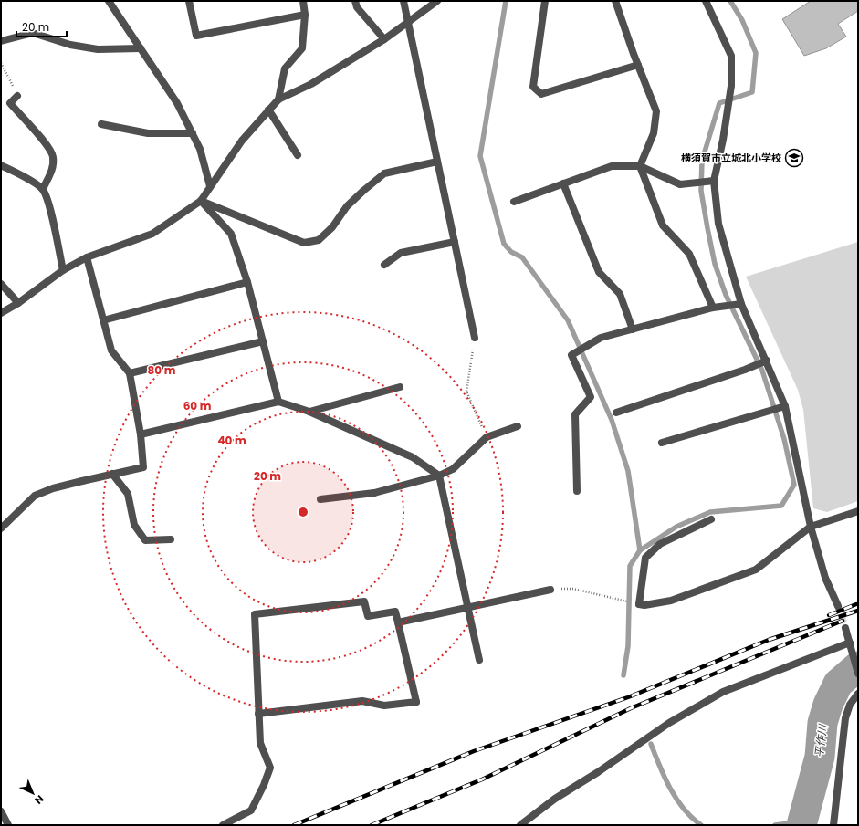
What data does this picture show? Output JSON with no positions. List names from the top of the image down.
{
  "water": ["平作川"],
  "places": {
    "school or university": ["横須賀市立城北小学校"]
  },
  "scale_bar": "20 m",
  "north": "bottom right",
  "rings": [
    "80 m",
    "60 m",
    "40 m",
    "20 m"
  ]
}
